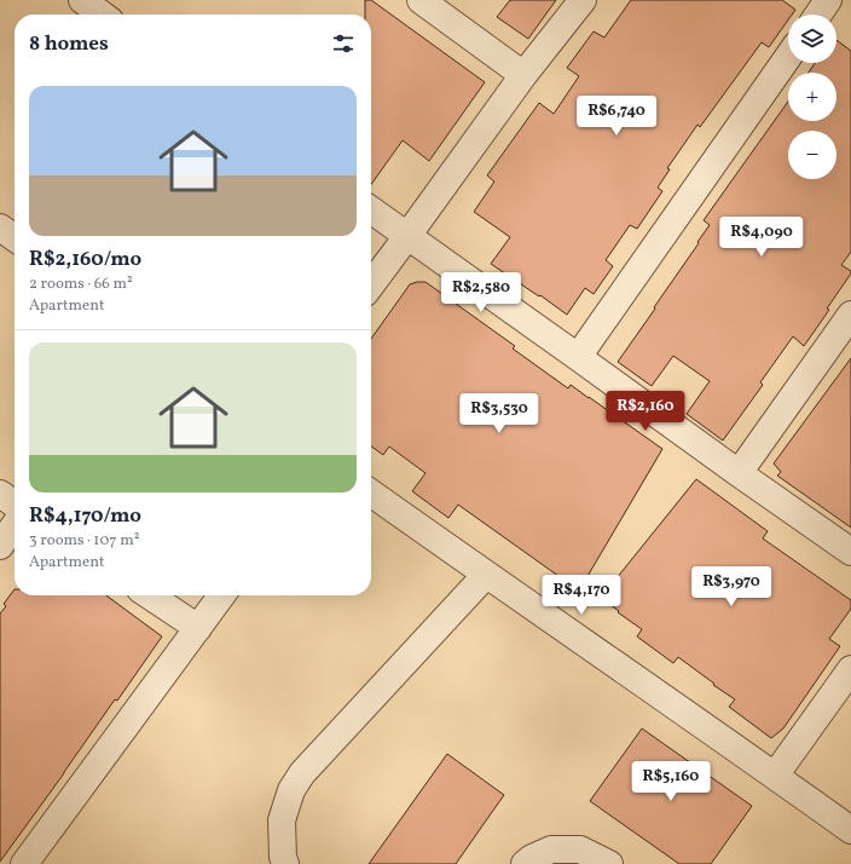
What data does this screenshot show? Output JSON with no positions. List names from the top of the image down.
{
  "page": {
    "map_buttons": ["+", "−"],
    "heading": "8 homes",
    "list": [
      {
        "name": "R$2,160/mo",
        "note": "2 rooms · 66 m² · Apartment"
      },
      {
        "name": "R$4,170/mo",
        "note": "3 rooms · 107 m² · Apartment"
      }
    ],
    "price": [
      "R$6,740",
      "R$4,090",
      "R$2,580",
      "R$2,160",
      "R$3,530",
      "R$3,970",
      "R$4,170",
      "R$5,160"
    ]
  }
}
